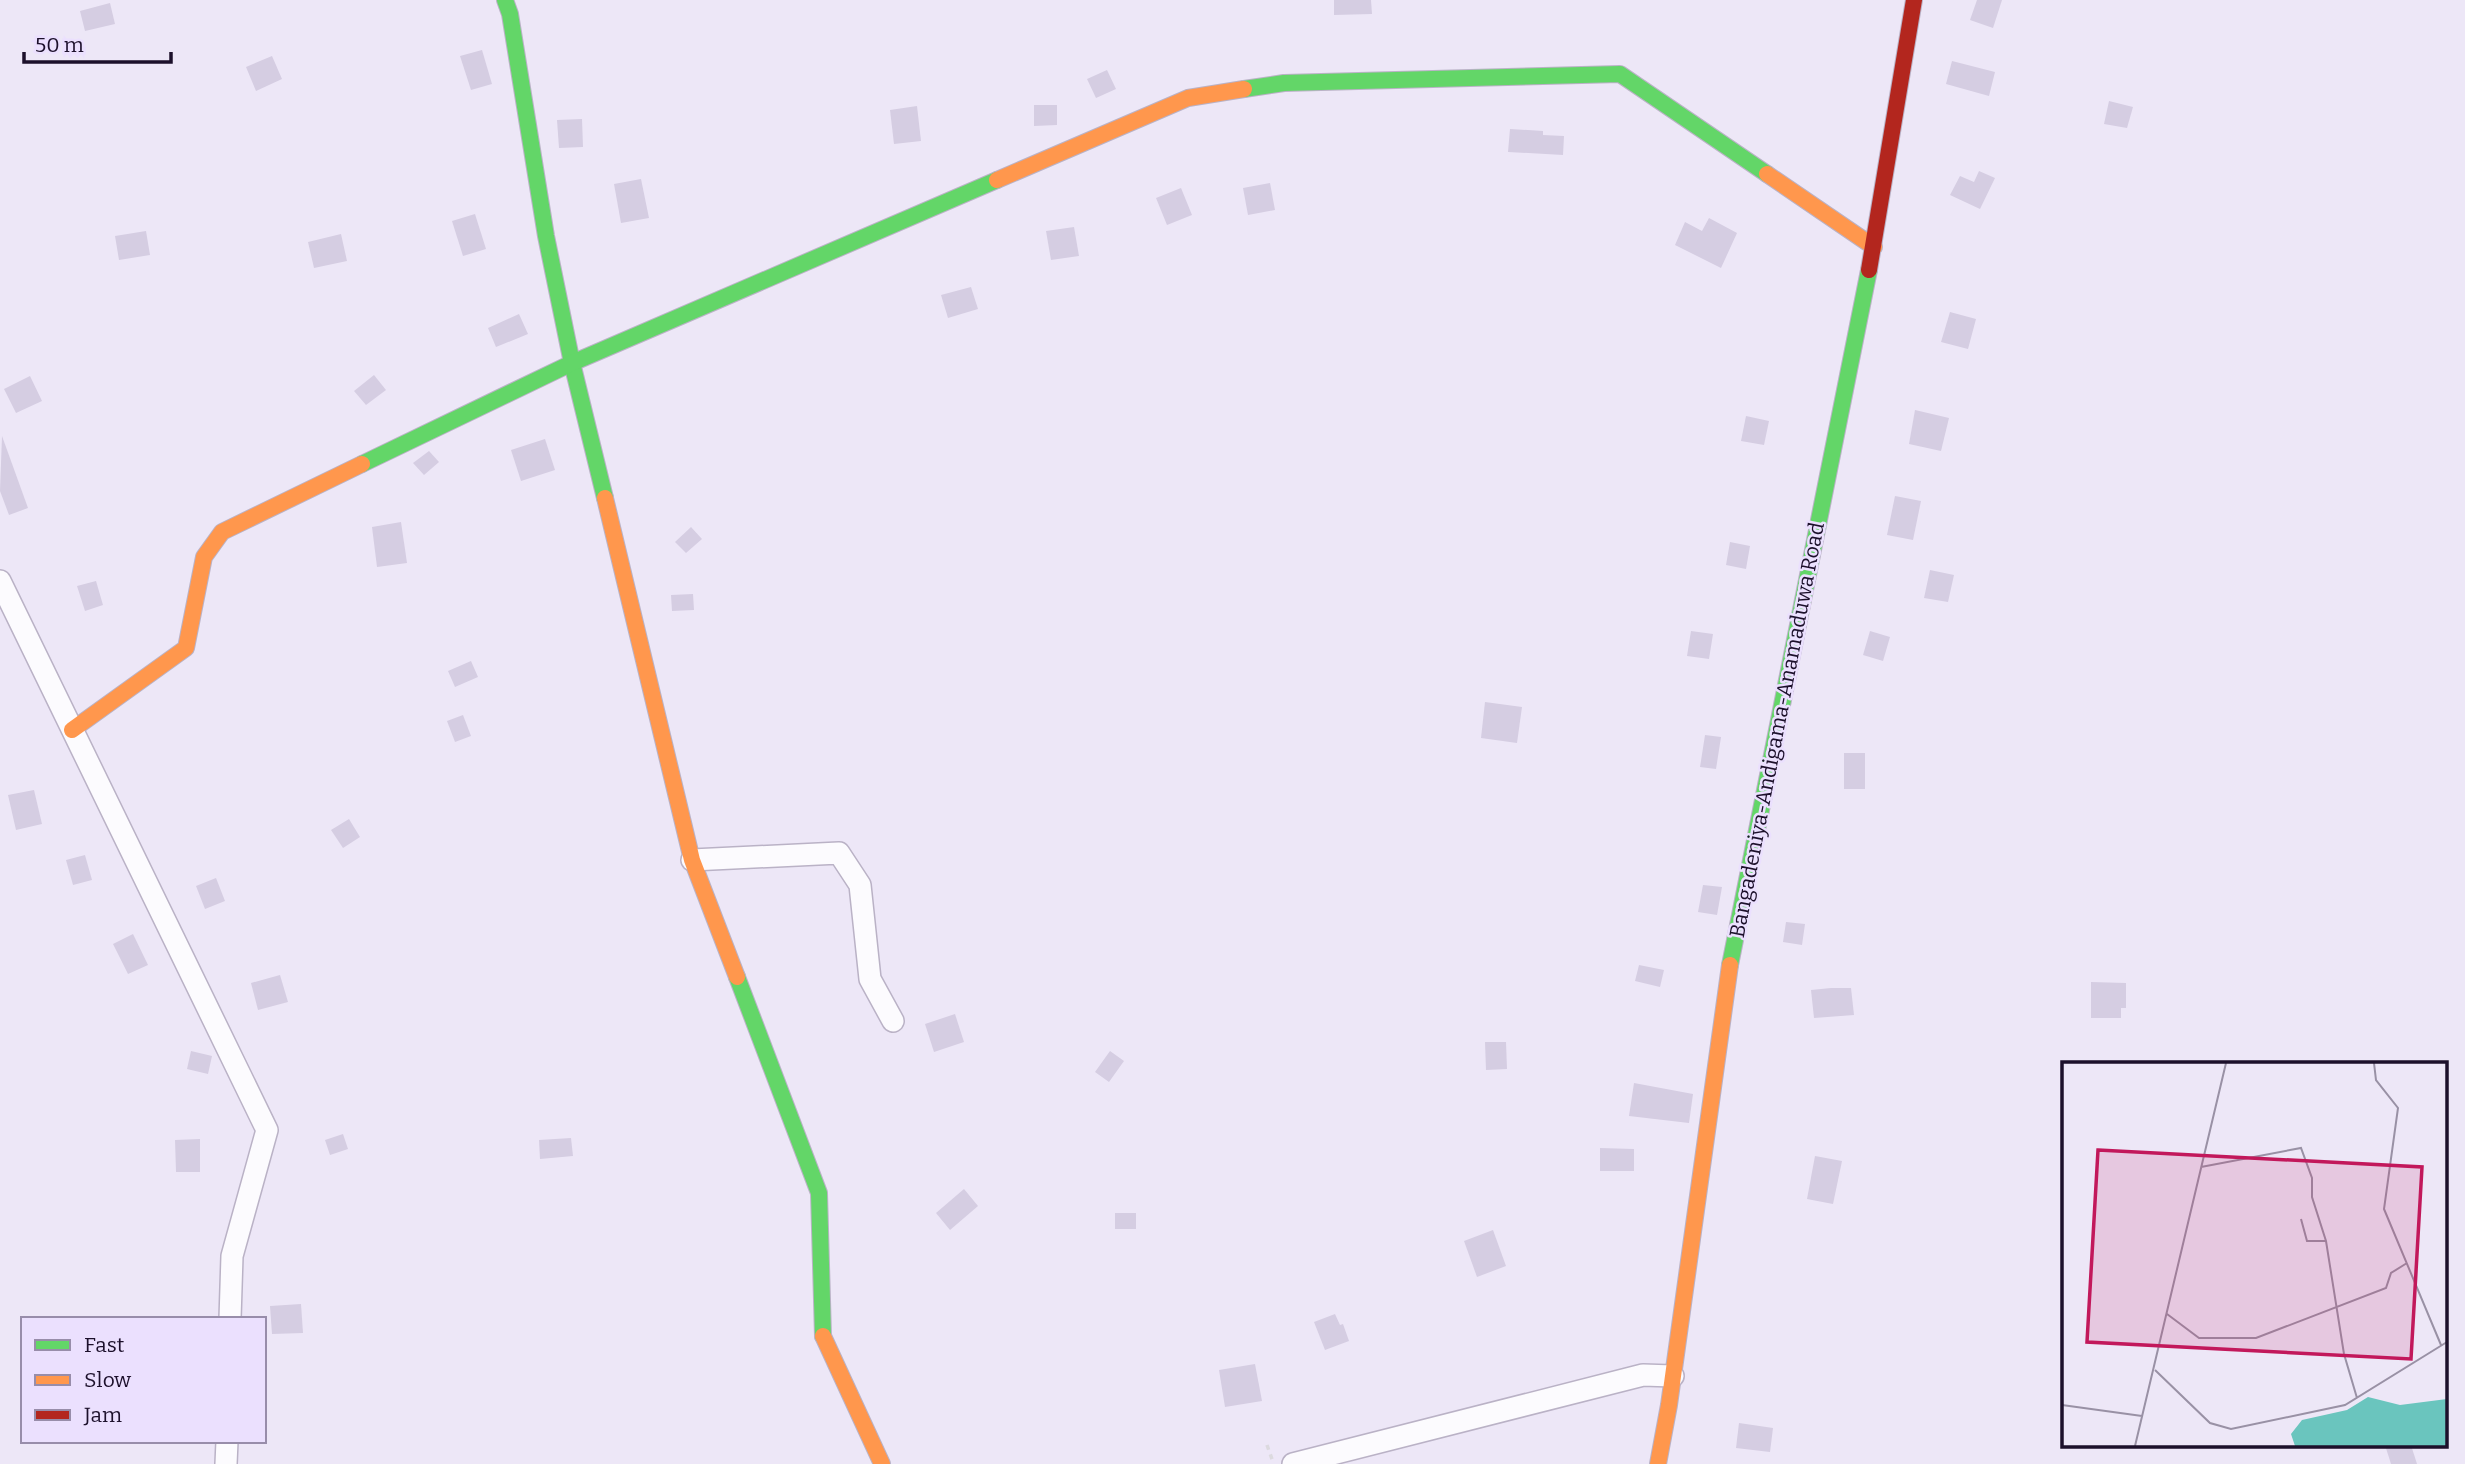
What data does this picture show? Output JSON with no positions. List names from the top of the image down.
{
  "streets": {
    "street": ["Bangadeniya-Andigama-Anamaduwa Road"]
  },
  "legend": ["Fast", "Slow", "Jam"],
  "scale_bar": "50 m"
}
